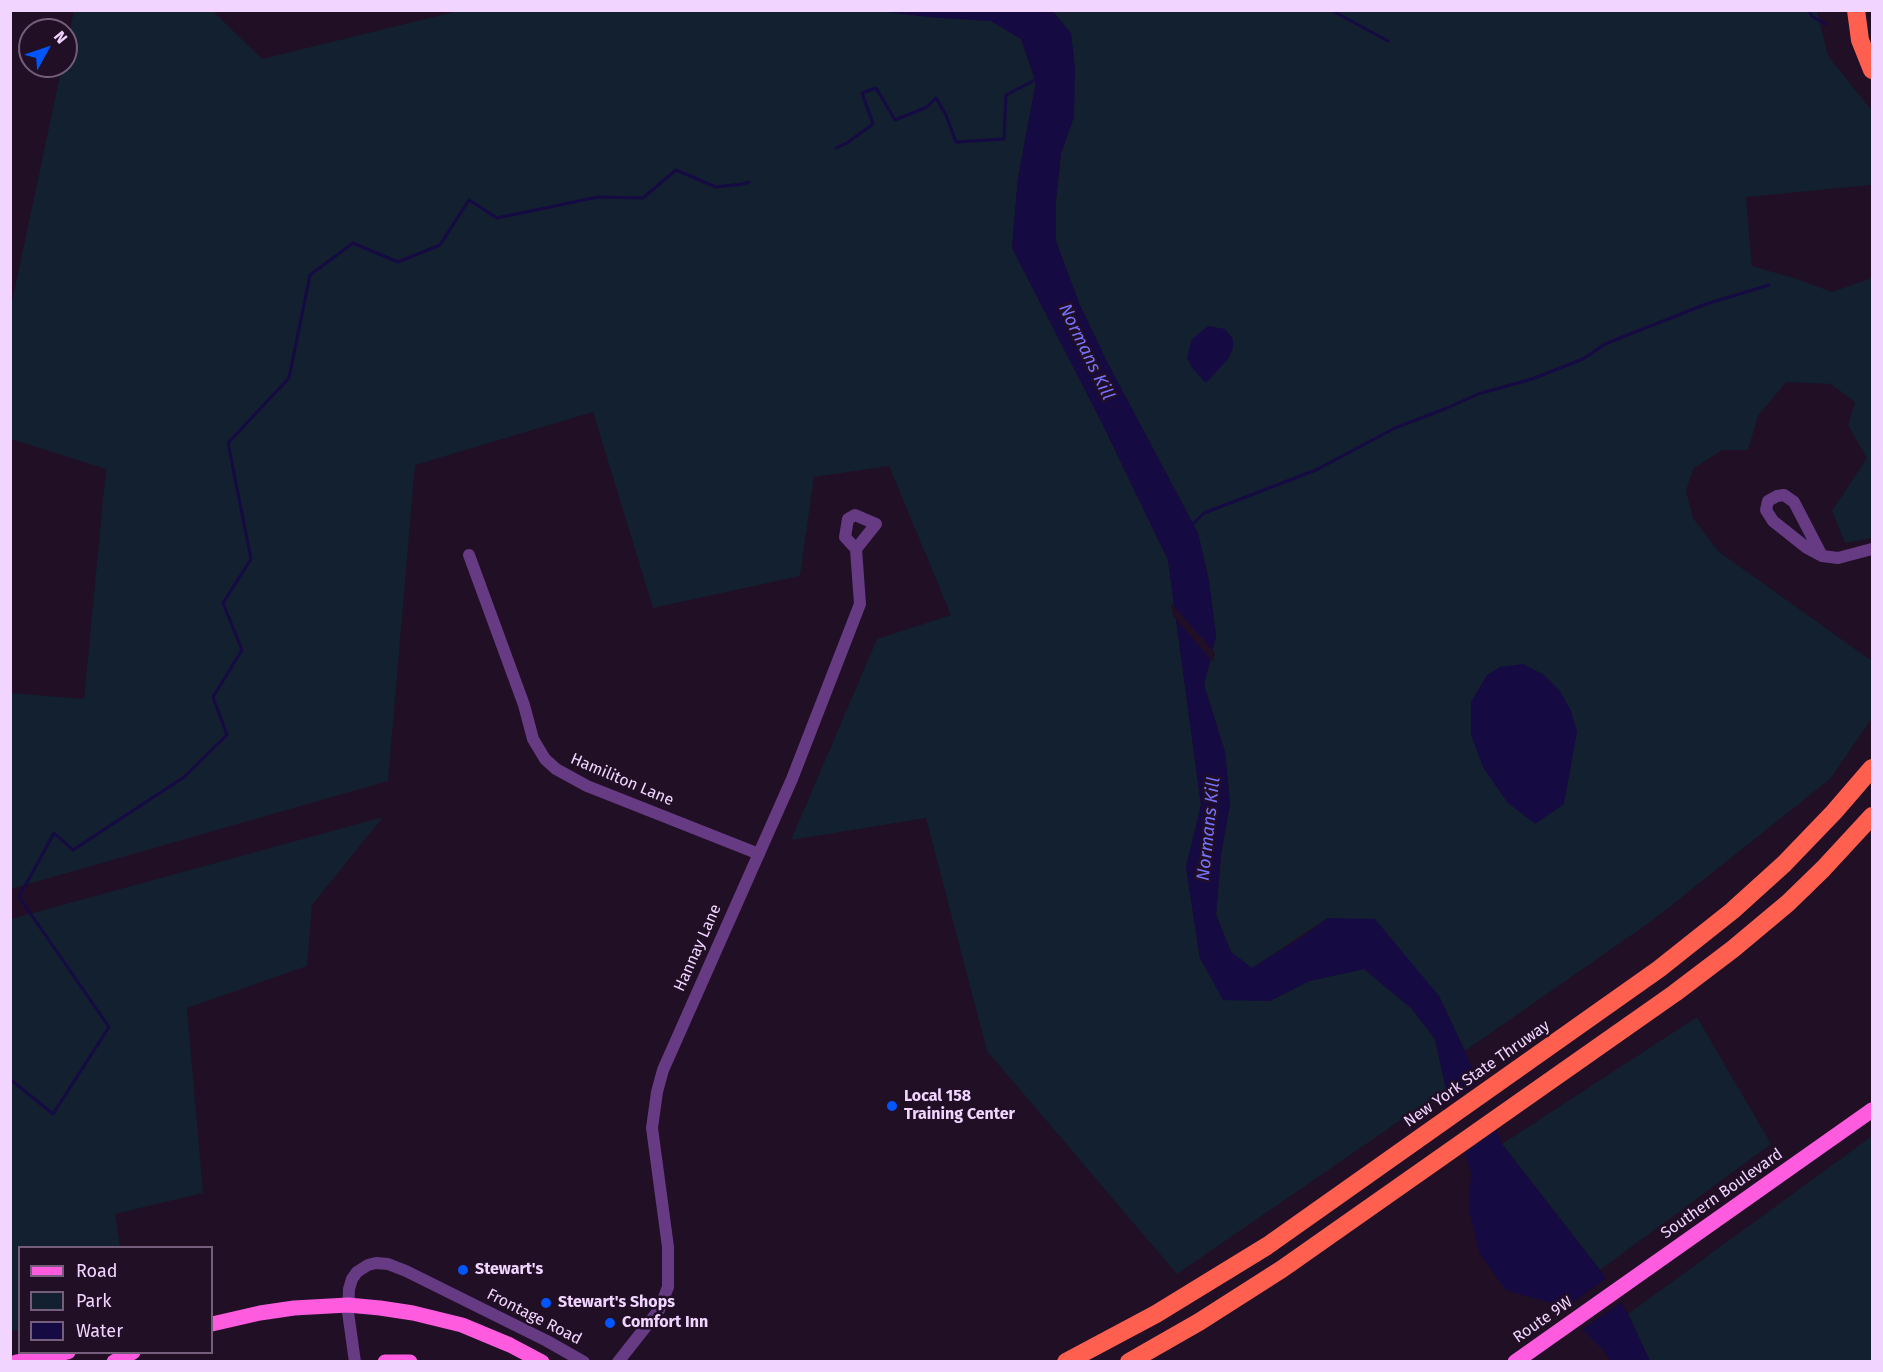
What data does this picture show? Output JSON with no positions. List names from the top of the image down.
{
  "streets": {
    "highway": ["New York State Thruway"],
    "main road": ["Southern Boulevard", "Route 9W"],
    "street": ["Hamiliton Lane", "Hannay Lane", "Frontage Road"]
  },
  "crossings": [
    ["Hamiliton Lane", "Hannay Lane"],
    ["Southern Boulevard", "Route 9W"]
  ],
  "water": ["Normans Kill"],
  "places": [
    "Local 158 Training Center",
    "Stewart's",
    "Stewart's Shops",
    "Comfort Inn"
  ],
  "legend": ["Road", "Park", "Water"],
  "north": "top right"
}
